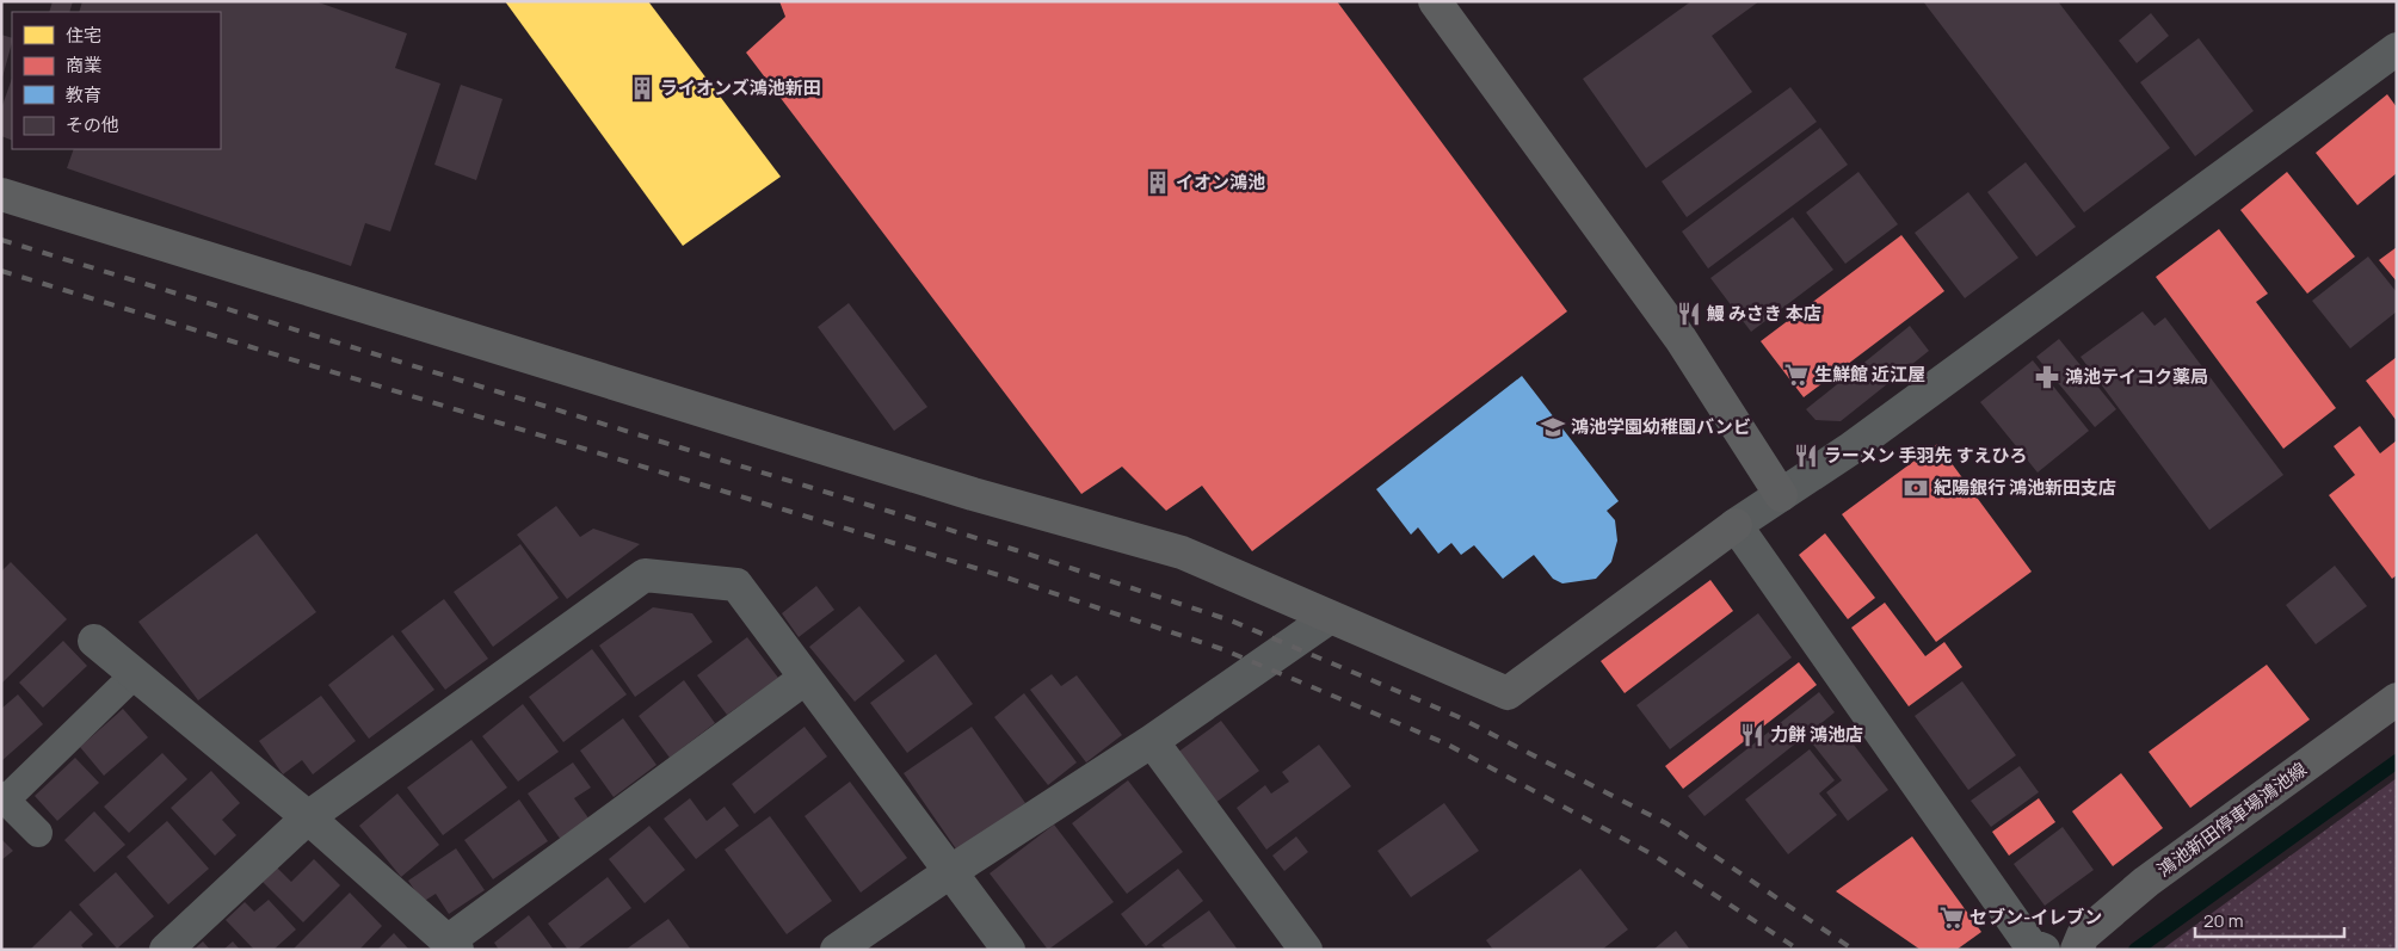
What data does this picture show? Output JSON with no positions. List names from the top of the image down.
{
  "streets": {
    "street": ["鴻池新田停車場鴻池線"]
  },
  "places": {
    "building": ["ライオンズ鴻池新田", "イオン鴻池"],
    "restaurant": ["鰻 みさき 本店", "ラーメン 手羽先 すえひろ", "力餅 鴻池店"],
    "supermarket": ["生鮮館 近江屋", "セブン-イレブン"],
    "pharmacy": ["鴻池テイコク薬局"],
    "school or university": ["鴻池学園幼稚園バンビ"],
    "bank": ["紀陽銀行 鴻池新田支店"]
  },
  "legend": [
    "住宅",
    "商業",
    "教育",
    "その他"
  ],
  "scale_bar": "20 m"
}
